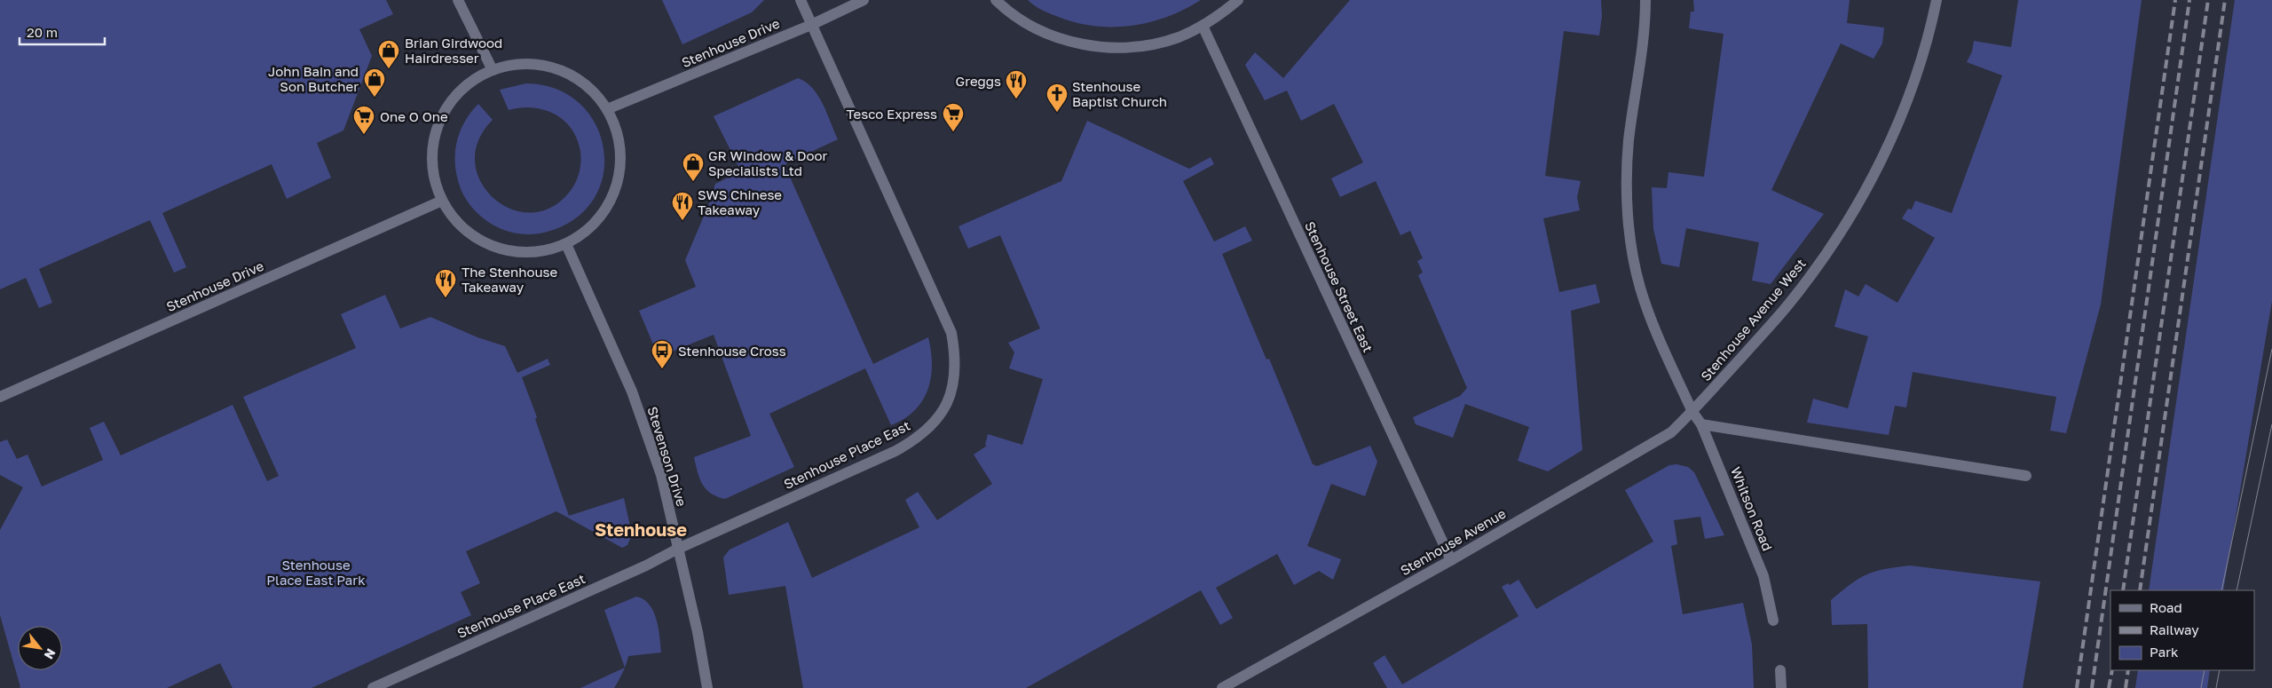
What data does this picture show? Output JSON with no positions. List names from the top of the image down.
{
  "streets": {
    "street": [
      "Stenhouse Drive",
      "Stenhouse Street East",
      "Stenhouse Avenue West",
      "Stenhouse Place East",
      "Stevenson Drive",
      "Whitson Road",
      "Stenhouse Avenue"
    ]
  },
  "crossings": [
    ["Stenhouse Drive", "Stenhouse Place East"],
    ["Stenhouse Street East", "Stenhouse Avenue"],
    ["Stenhouse Avenue West", "Whitson Road"],
    ["Stenhouse Avenue West", "Stenhouse Avenue"],
    ["Stenhouse Place East", "Stevenson Drive"],
    ["Whitson Road", "Stenhouse Avenue"]
  ],
  "districts": ["Stenhouse"],
  "parks": ["Stenhouse Place East Park"],
  "places": {
    "shop": ["Brian Girdwood Hairdresser", "John Bain and Son Butcher", "GR Window & Door Specialists Ltd"],
    "restaurant": ["Greggs", "SWS Chinese Takeaway", "The Stenhouse Takeaway"],
    "church": ["Stenhouse Baptist Church"],
    "supermarket": ["Tesco Express", "One O One"],
    "bus stop": ["Stenhouse Cross"]
  },
  "legend": ["Road", "Railway", "Park"],
  "scale_bar": "20 m",
  "north": "bottom right"
}
